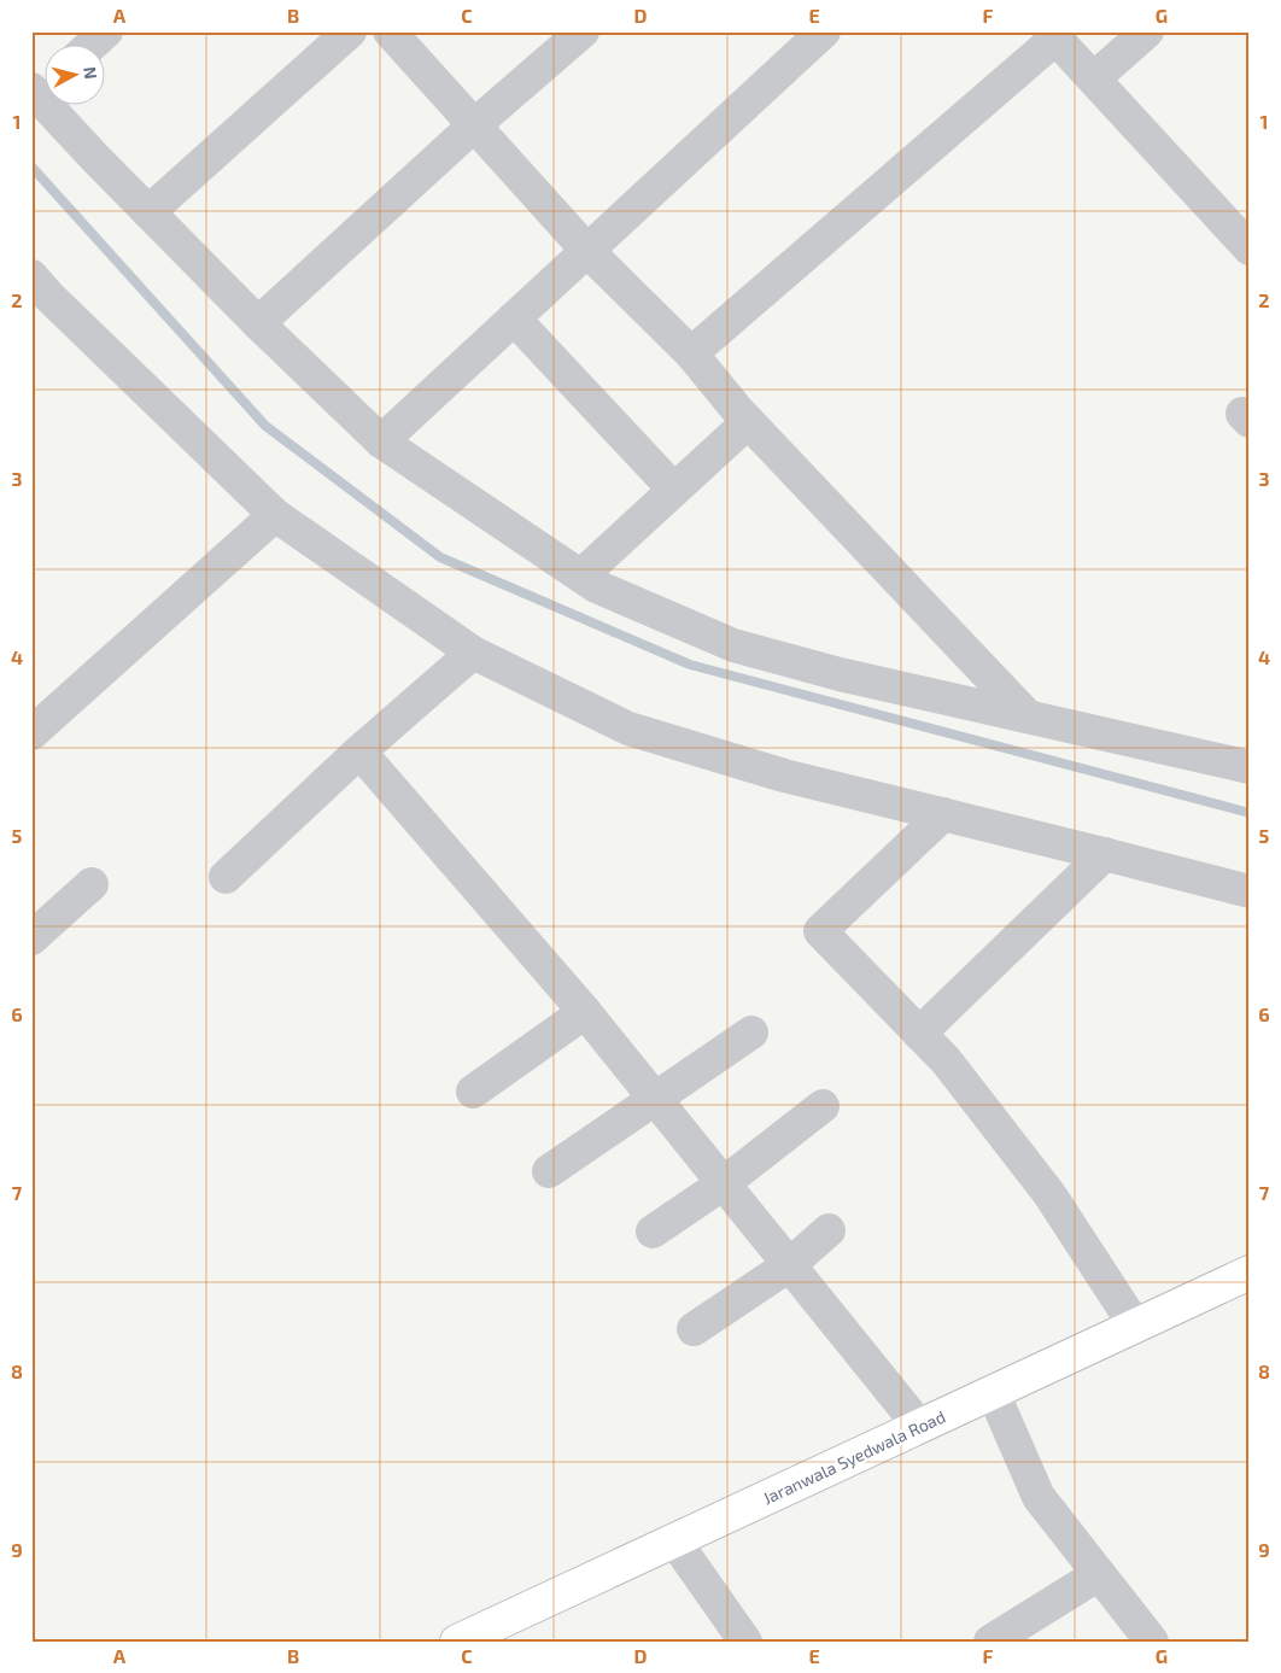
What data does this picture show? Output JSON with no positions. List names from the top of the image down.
{
  "streets": {
    "main road": ["Jaranwala Syedwala Road"]
  },
  "north": "right",
  "grid": {
    "columns": [
      "A",
      "B",
      "C",
      "D",
      "E",
      "F",
      "G"
    ],
    "rows": [
      "1",
      "2",
      "3",
      "4",
      "5",
      "6",
      "7",
      "8",
      "9"
    ]
  }
}
